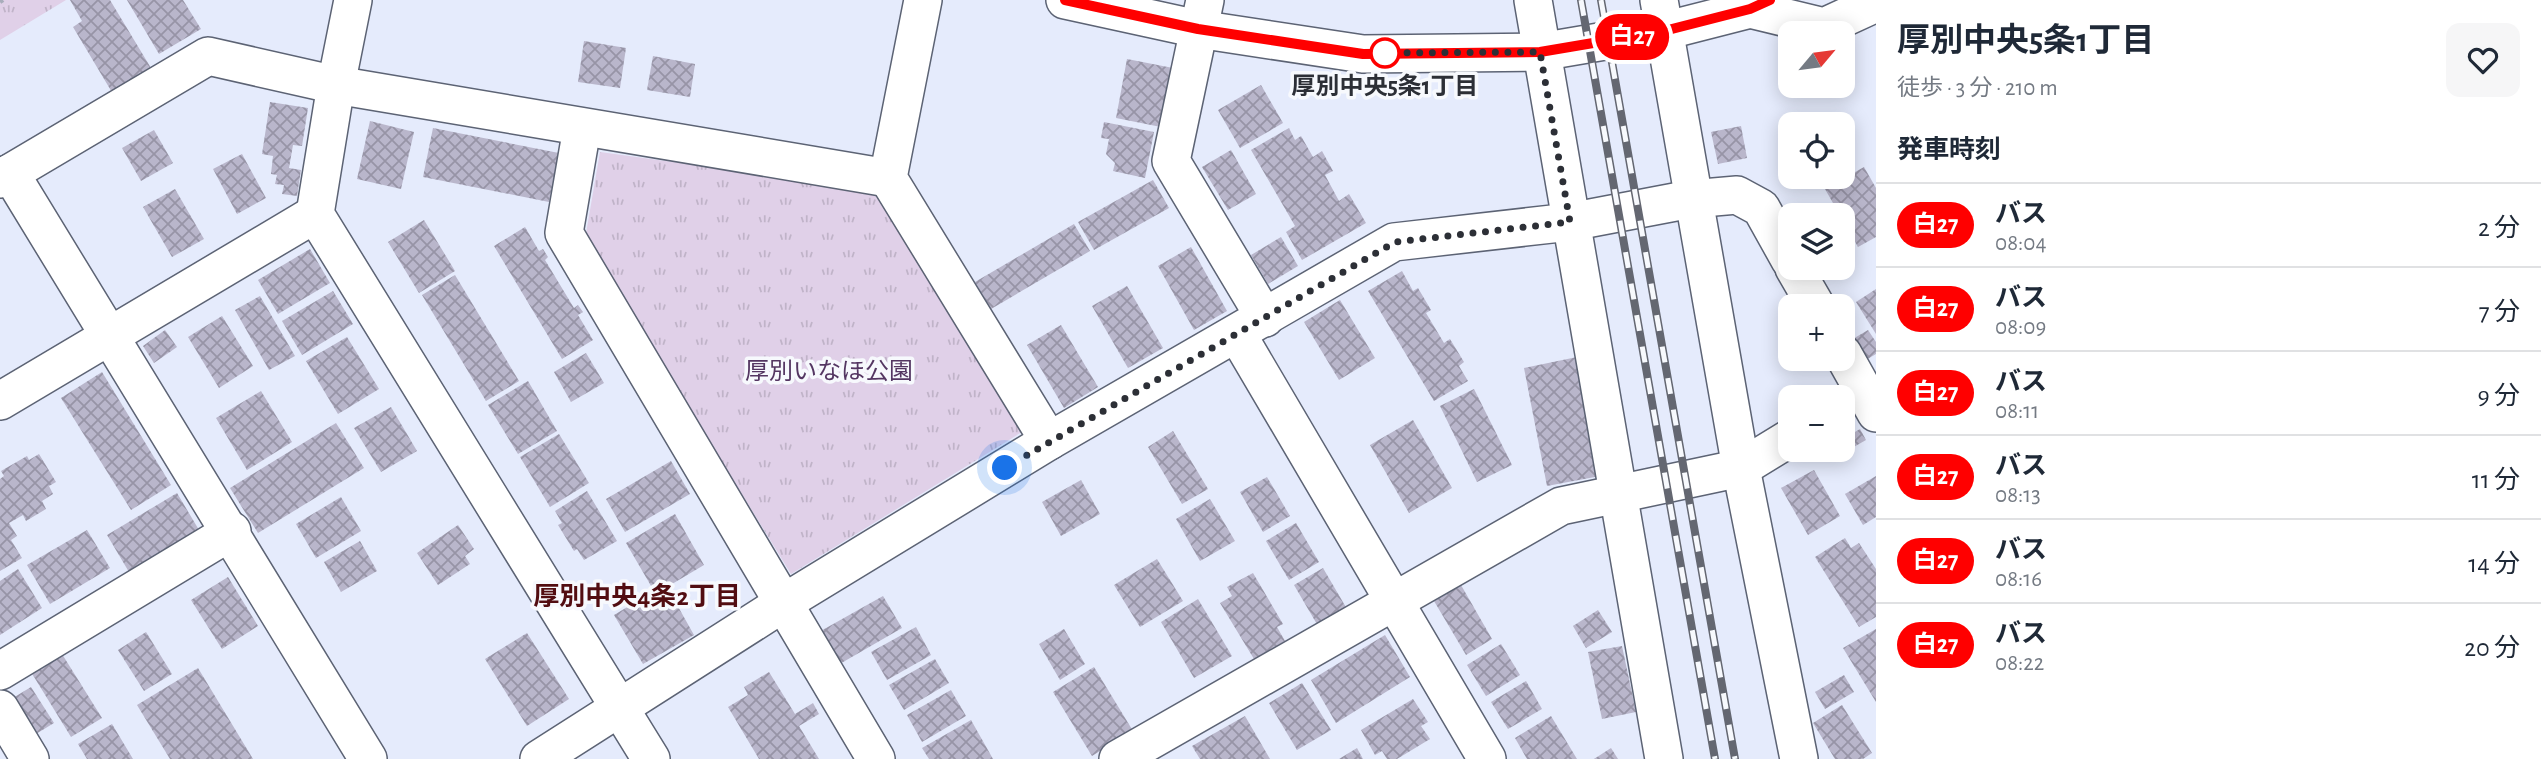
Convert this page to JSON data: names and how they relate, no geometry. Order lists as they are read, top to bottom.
{
  "districts": ["厚別中央4条2丁目"],
  "parks": ["厚別いなほ公園"],
  "places": ["厚別中央5条1丁目"],
  "lines": ["bus line 白27"],
  "north": "top right",
  "page": {
    "on_map": "白27",
    "heading": [
      ["厚別中央5条1丁目", "徒歩 · 3 分 · 210 m"],
      "発車時刻"
    ],
    "map_buttons": ["+", "−"],
    "list": [
      {
        "mark": "白27",
        "name": "バス",
        "note": "08:04",
        "value": "2 分"
      },
      {
        "mark": "白27",
        "name": "バス",
        "note": "08:09",
        "value": "7 分"
      },
      {
        "mark": "白27",
        "name": "バス",
        "note": "08:11",
        "value": "9 分"
      },
      {
        "mark": "白27",
        "name": "バス",
        "note": "08:13",
        "value": "11 分"
      },
      {
        "mark": "白27",
        "name": "バス",
        "note": "08:16",
        "value": "14 分"
      },
      {
        "mark": "白27",
        "name": "バス",
        "note": "08:22",
        "value": "20 分"
      }
    ]
  }
}
